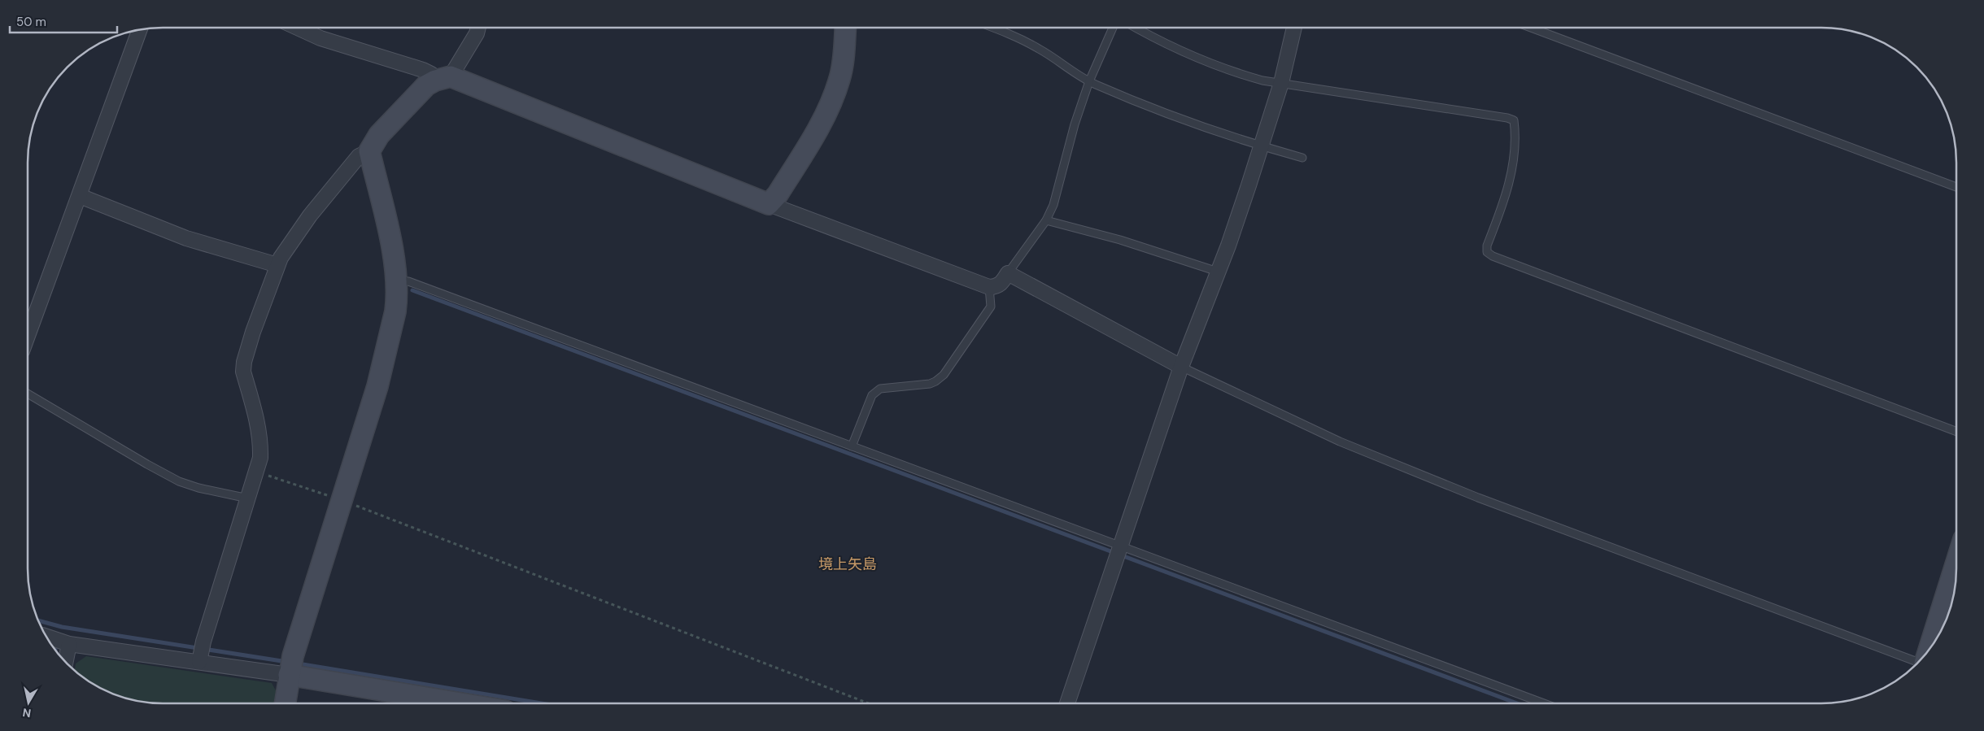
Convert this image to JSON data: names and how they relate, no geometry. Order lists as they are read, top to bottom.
{
  "districts": ["境上矢島"],
  "scale_bar": "50 m",
  "north": "bottom"
}
